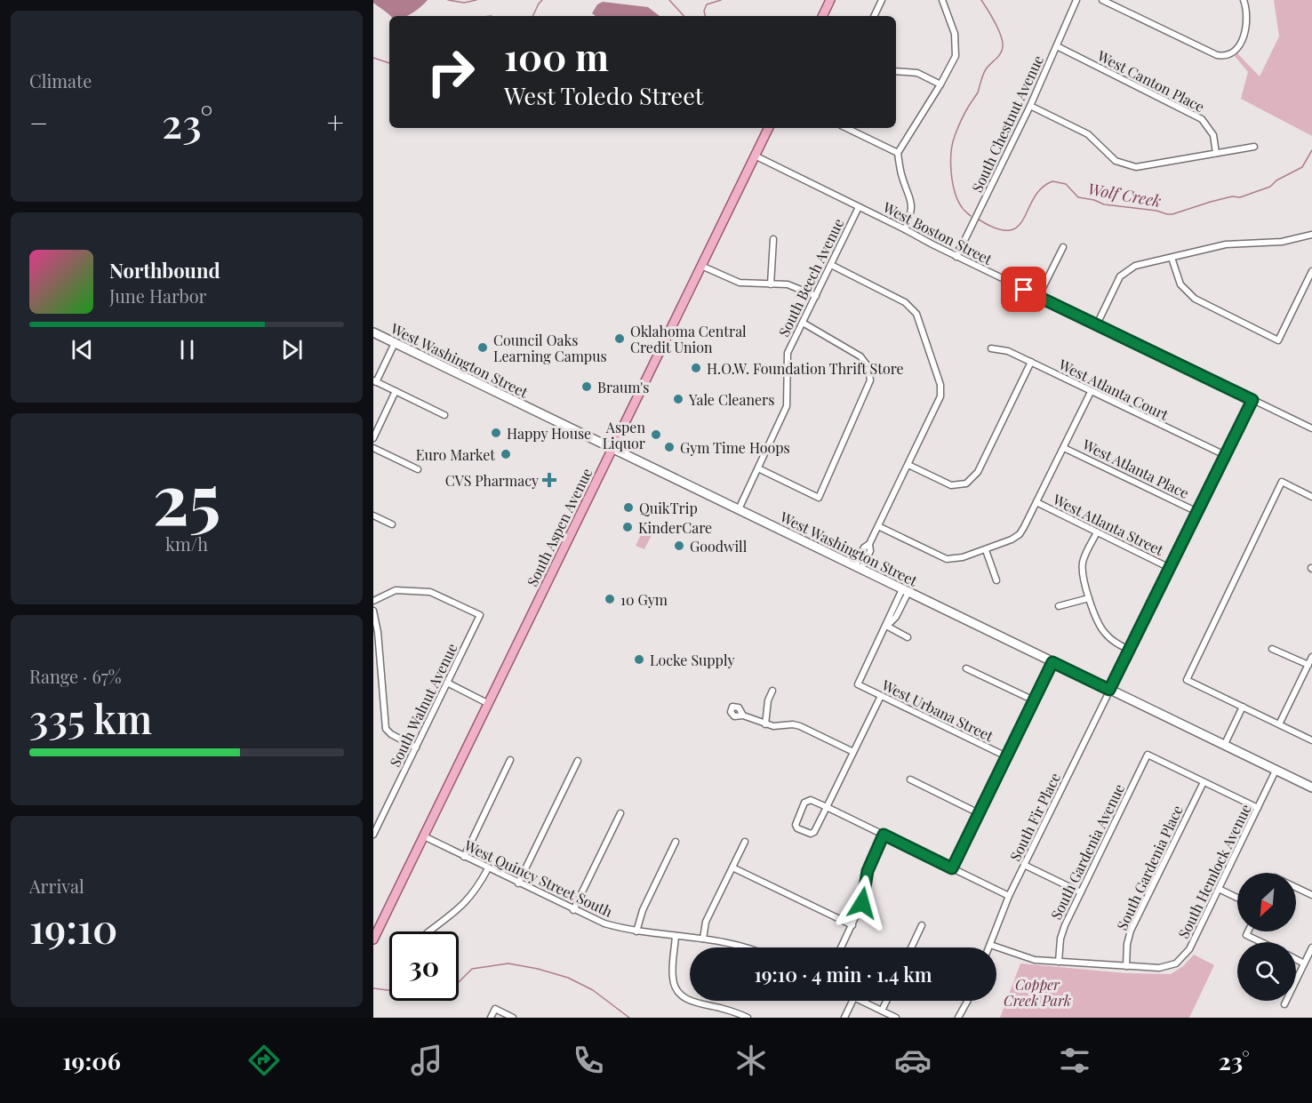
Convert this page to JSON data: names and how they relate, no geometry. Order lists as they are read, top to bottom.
{
  "streets": {
    "main road": ["West Washington Street", "South Aspen Avenue"],
    "street": [
      "West Canton Place",
      "South Chestnut Avenue",
      "West Boston Street",
      "South Beech Avenue",
      "West Atlanta Court",
      "West Atlanta Place",
      "West Atlanta Street",
      "South Walnut Avenue",
      "West Urbana Street",
      "South Fir Place",
      "South Gardenia Avenue",
      "South Gardenia Place",
      "South Hemlock Avenue",
      "West Quincy Street South"
    ]
  },
  "crossings": [
    ["West Canton Place", "South Chestnut Avenue"],
    ["South Chestnut Avenue", "West Boston Street"],
    ["West Boston Street", "South Beech Avenue"],
    ["West Boston Street", "South Aspen Avenue"],
    ["West Boston Street", "South Fir Place"],
    ["South Beech Avenue", "West Washington Street"],
    ["West Washington Street", "South Aspen Avenue"],
    ["West Washington Street", "South Fir Place"],
    ["West Washington Street", "South Hemlock Avenue"],
    ["West Atlanta Court", "South Fir Place"],
    ["West Atlanta Place", "South Fir Place"],
    ["West Atlanta Street", "South Fir Place"],
    ["South Aspen Avenue", "West Quincy Street South"],
    ["South Gardenia Avenue", "South Gardenia Place"],
    ["South Gardenia Place", "South Hemlock Avenue"]
  ],
  "water": ["Wolf Creek"],
  "parks": ["Copper Creek Park"],
  "places": {
    "other": [
      "Oklahoma Central Credit Union",
      "Council Oaks Learning Campus",
      "H.O.W. Foundation Thrift Store",
      "Braum's",
      "Yale Cleaners",
      "Happy House",
      "Aspen Liquor",
      "Gym Time Hoops",
      "Euro Market",
      "QuikTrip",
      "KinderCare",
      "Goodwill",
      "10 Gym",
      "Locke Supply"
    ],
    "health": ["CVS Pharmacy"]
  },
  "north": "bottom left",
  "page": {
    "tile": [
      "Climate",
      ["25", "km/h"],
      ["Range · 67%", "335 km"],
      ["Arrival", "19:10"]
    ],
    "turn": ["100 m", "West Toledo Street"],
    "heat": ["−", "23°", "+"],
    "song": ["Northbound", "June Harbor"],
    "limit": "30",
    "trip": "19:10 · 4 min · 1.4 km",
    "tabs": ["19:06", "23°"]
  }
}
